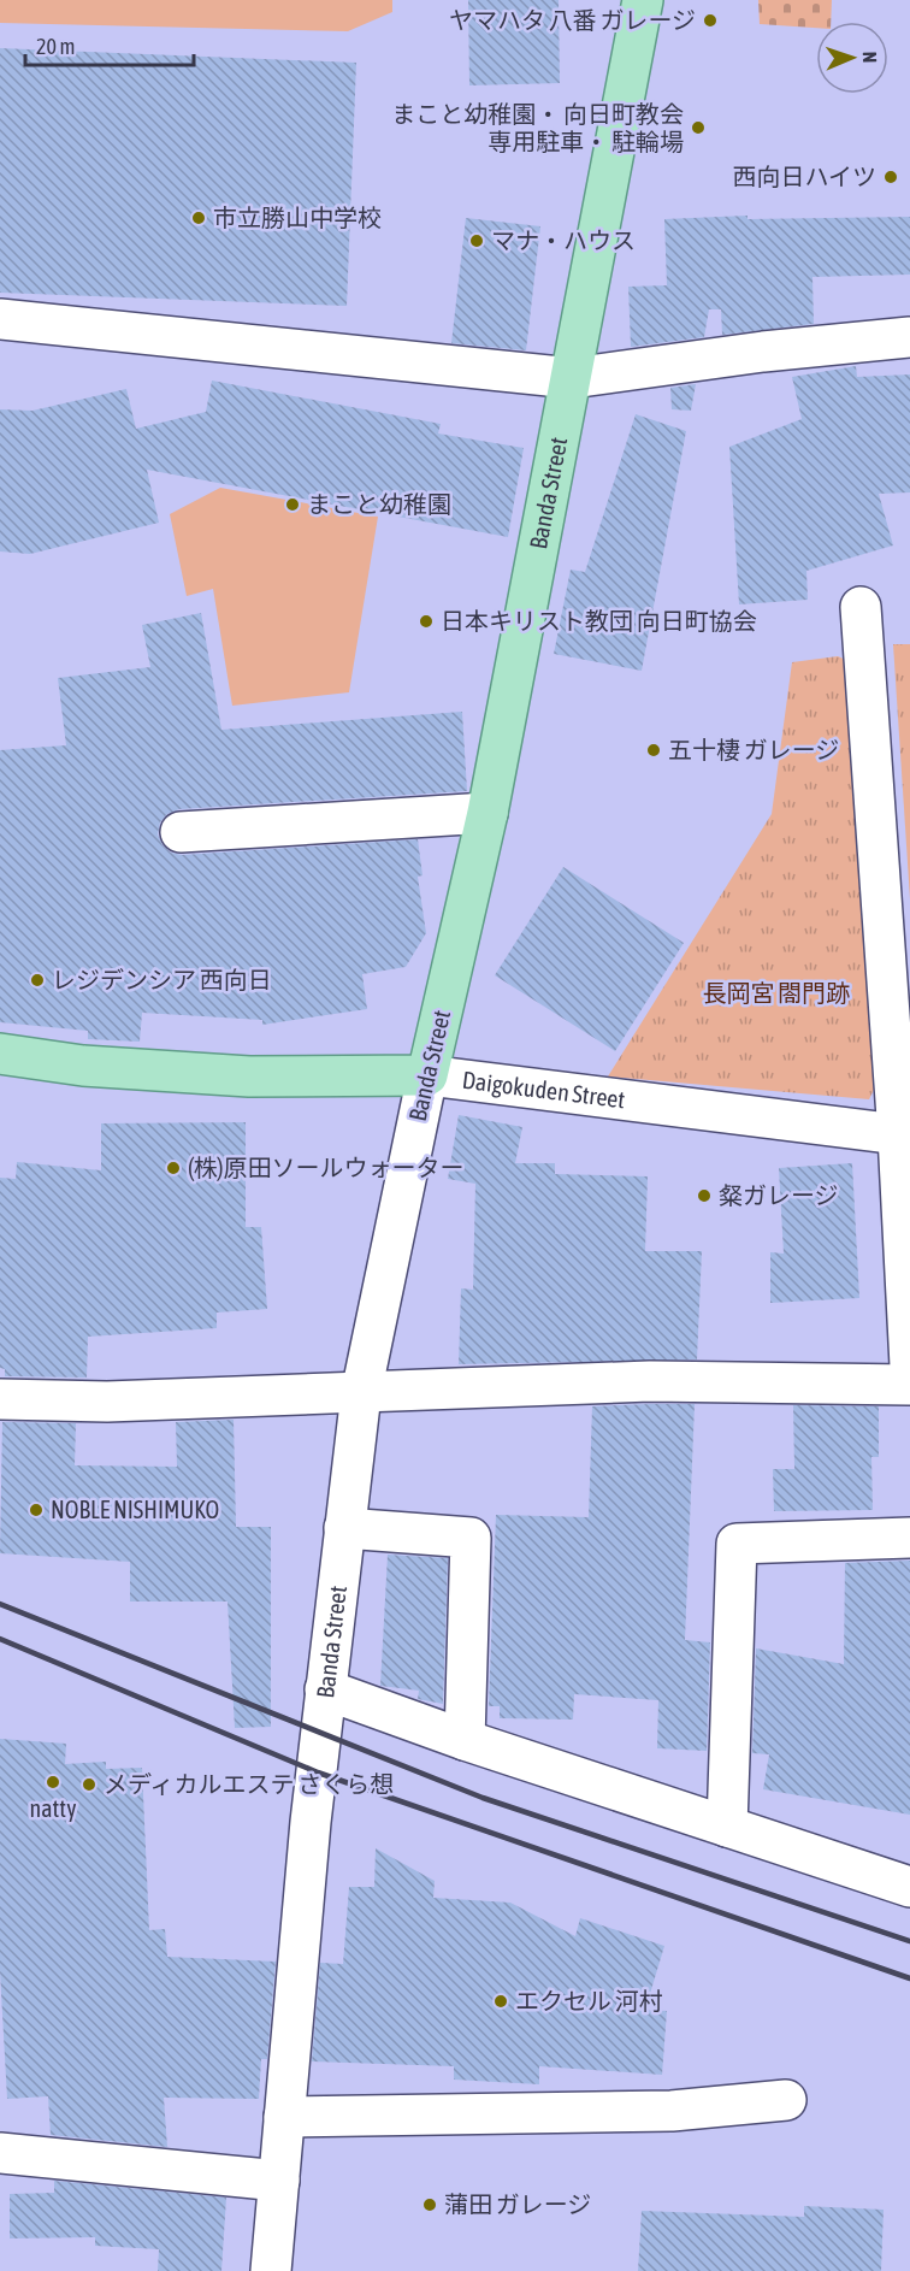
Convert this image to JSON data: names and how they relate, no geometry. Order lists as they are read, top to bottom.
{
  "streets": {
    "main road": ["Banda Street", "Daigokuden Street"]
  },
  "crossings": [
    ["Banda Street", "Daigokuden Street"]
  ],
  "parks": ["長岡宮 閤門跡"],
  "places": [
    "ヤマハタ 八番 ガレージ",
    "まこと幼稚園・ 向日町教会 専用駐車・ 駐輪場",
    "西向日ハイツ",
    "市立勝山中学校",
    "マナ・ハウス",
    "まこと幼稚園",
    "日本キリスト教団 向日町協会",
    "五十棲 ガレージ",
    "レジデンシア 西向日",
    "(株)原田ソールウォーター",
    "粲ガレージ",
    "NOBLE NISHIMUKO",
    "natty",
    "メディカルエステ さくら想",
    "エクセル 河村",
    "蒲田 ガレージ"
  ],
  "scale_bar": "20 m",
  "north": "right"
}
